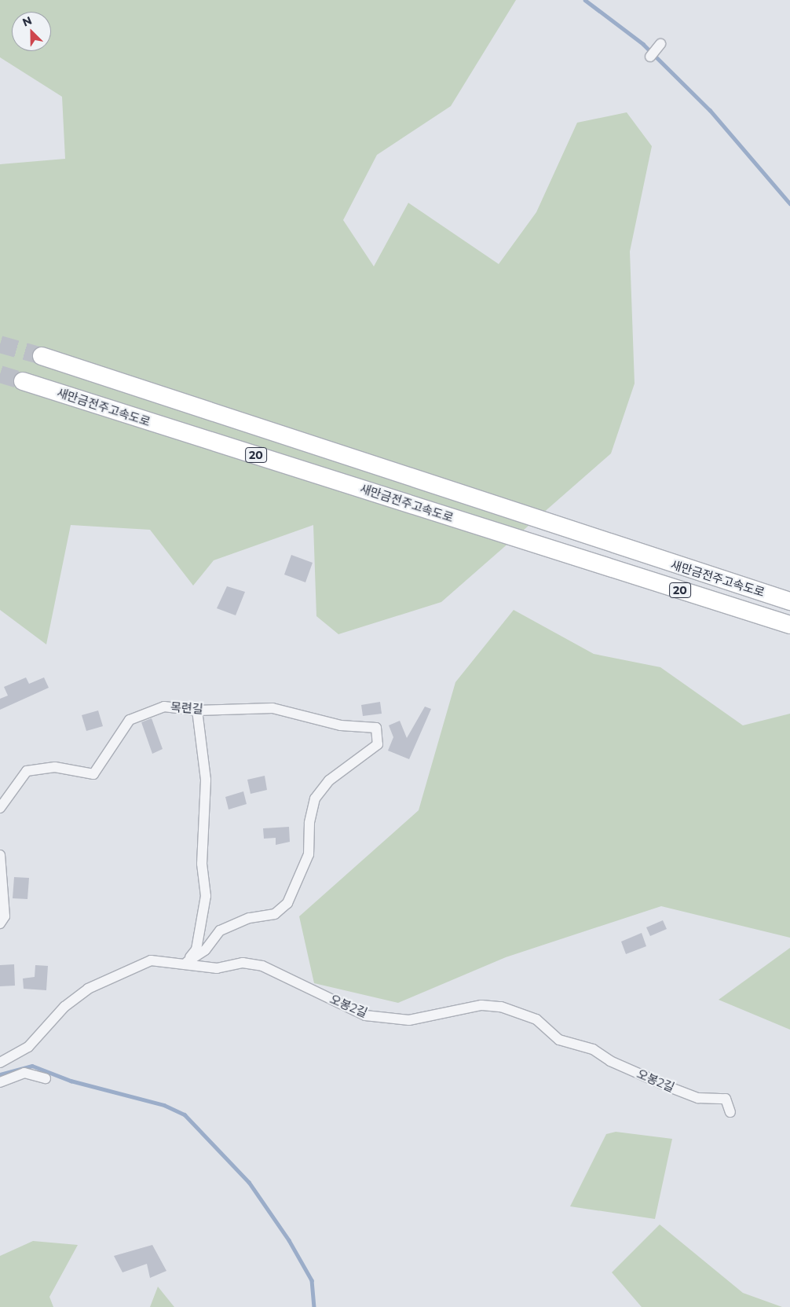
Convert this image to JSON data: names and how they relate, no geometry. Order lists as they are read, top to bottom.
{
  "streets": {
    "highway": ["새만금전주고속도로", "20"],
    "street": ["목련길", "오봉2길"]
  },
  "crossings": [
    ["목련길", "오봉2길"]
  ],
  "north": "top left"
}
